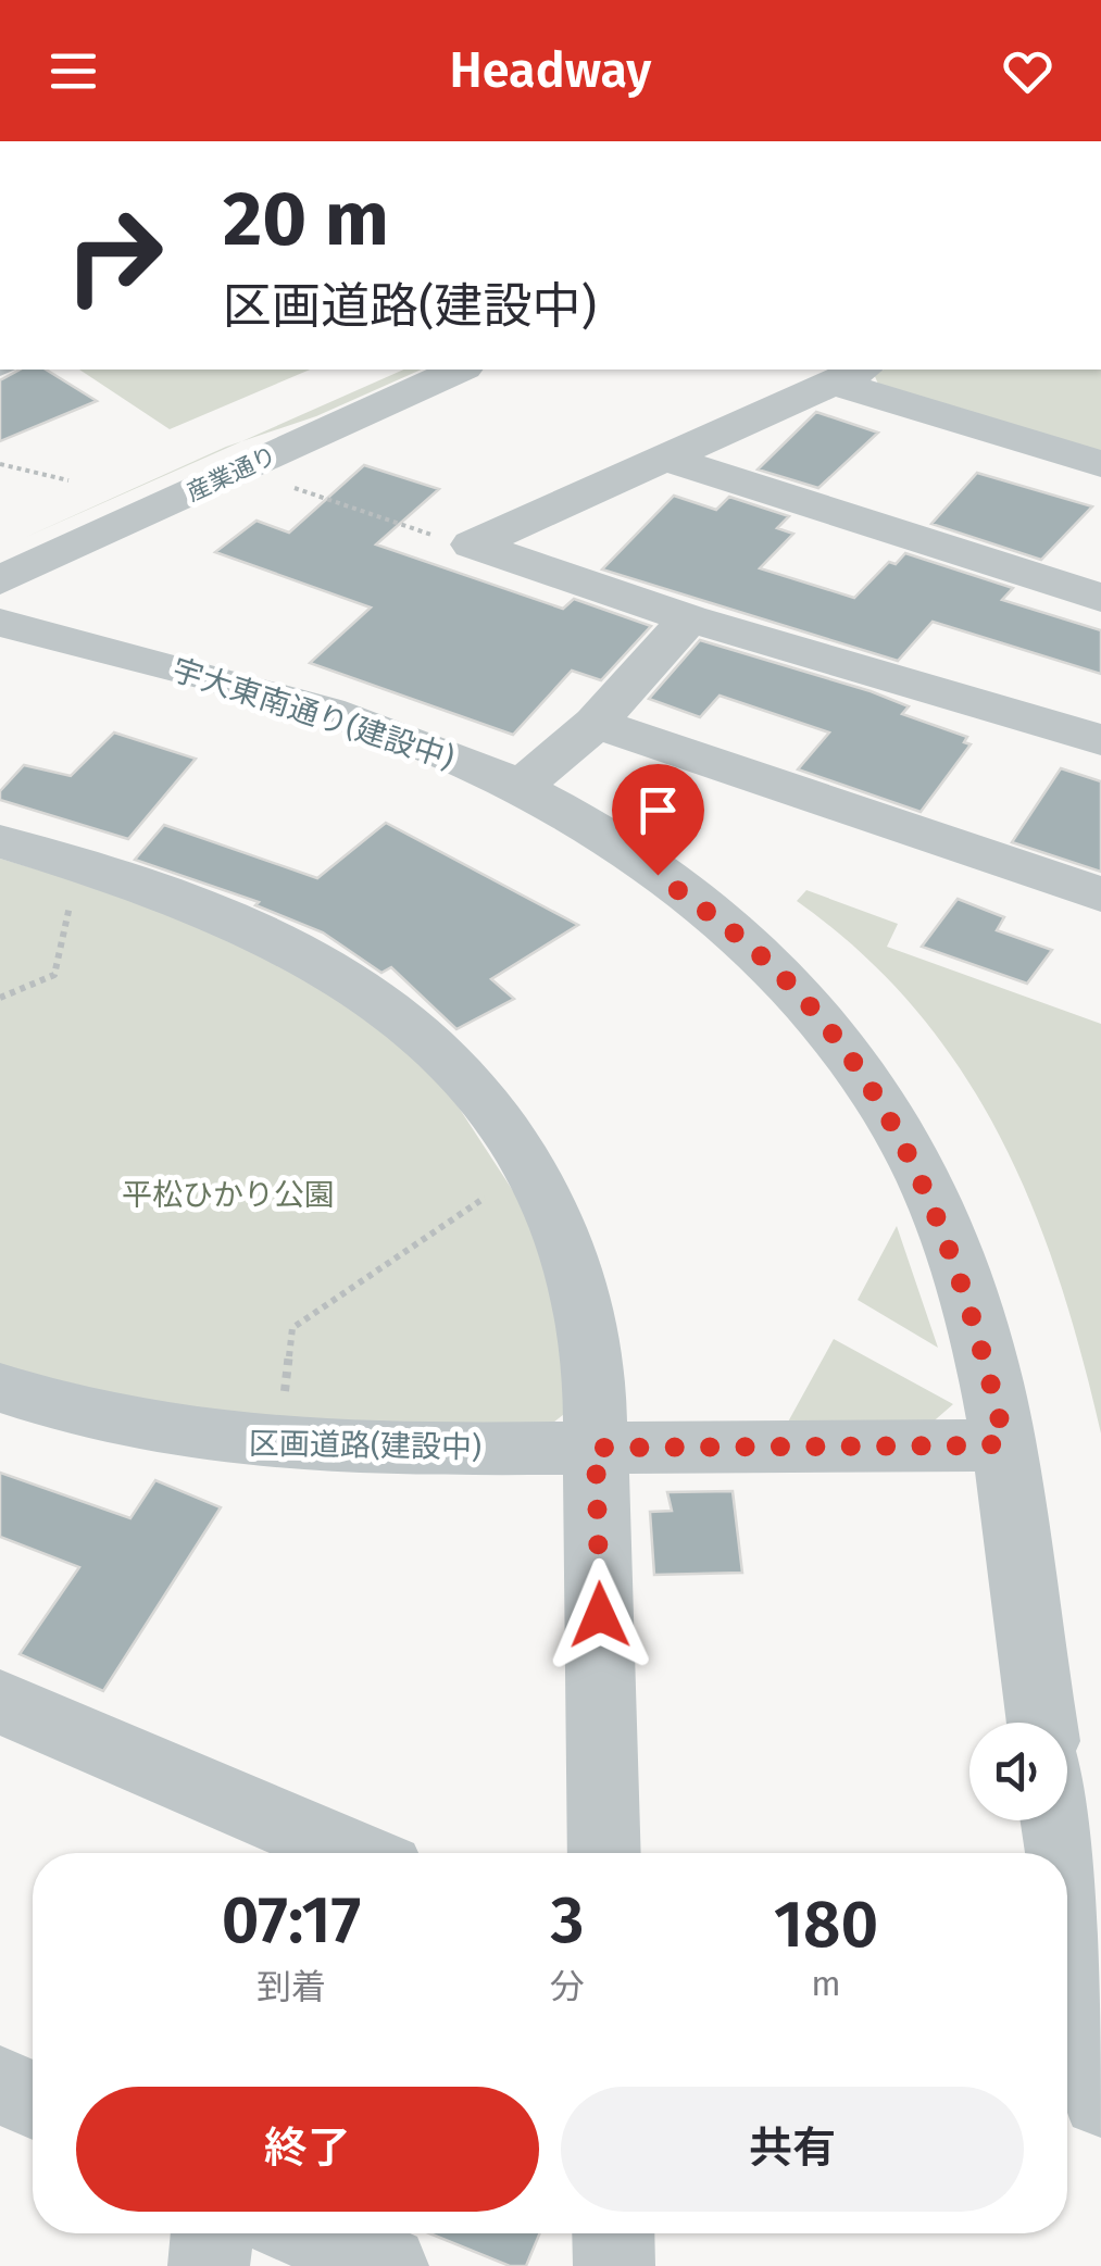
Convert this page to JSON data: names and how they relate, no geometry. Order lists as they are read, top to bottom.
{
  "streets": {
    "street": ["産業通り", "宇大東南通り(建設中)", "区画道路(建設中)"]
  },
  "crossings": [
    ["宇大東南通り(建設中)", "区画道路(建設中)"]
  ],
  "parks": ["平松ひかり公園"],
  "page": {
    "header": "Headway",
    "turn": ["20 m", "区画道路(建設中)"],
    "eta": [
      "07:17",
      "到着",
      "3",
      "分",
      "180",
      "m"
    ],
    "buttons": ["終了", "共有"]
  }
}
